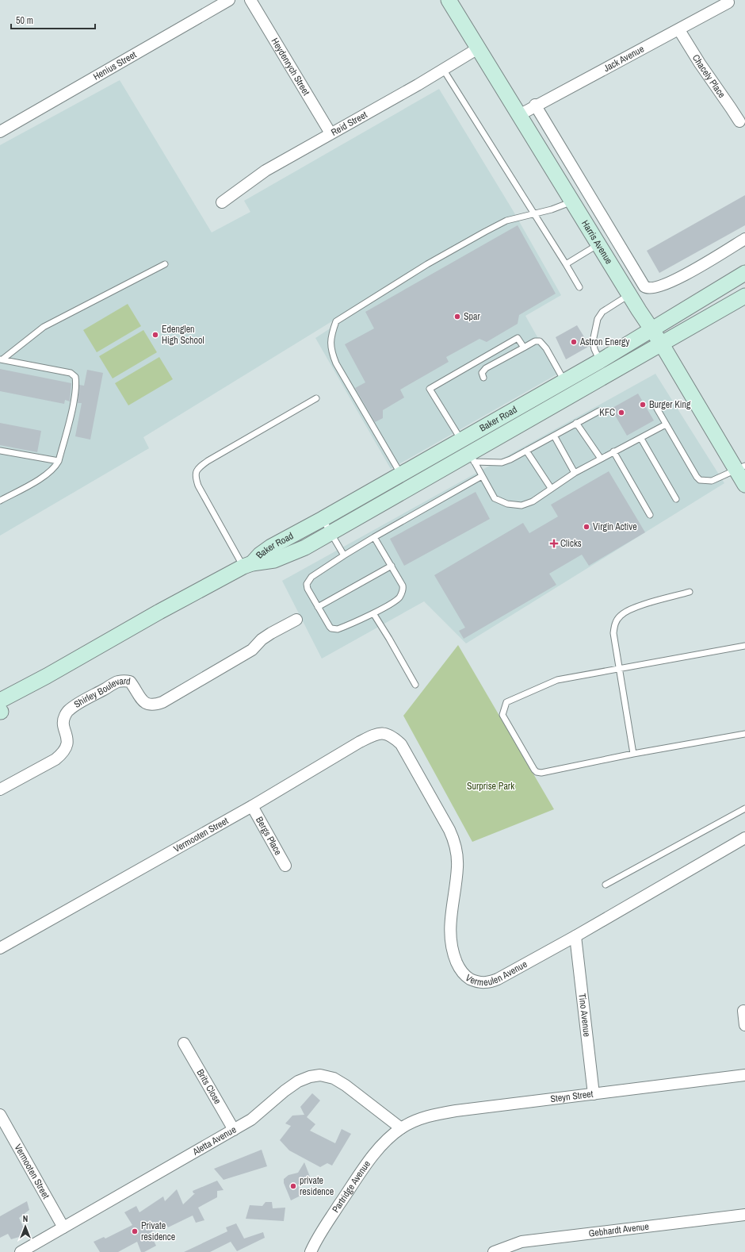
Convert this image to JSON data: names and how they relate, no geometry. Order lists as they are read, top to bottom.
{
  "streets": {
    "main road": ["Harris Avenue", "Baker Road"],
    "street": [
      "Jack Avenue",
      "Henius Street",
      "Heydenrych Street",
      "Chacely Place",
      "Reid Street",
      "Shirley Boulevard",
      "Vermooten Street",
      "Bergs Place",
      "Vermeulen Avenue",
      "Tino Avenue",
      "Brits Close",
      "Steyn Street",
      "Aletta Avenue",
      "Partridge Avenue",
      "Gebhardt Avenue"
    ]
  },
  "crossings": [
    ["Jack Avenue", "Chacely Place"],
    ["Jack Avenue", "Harris Avenue"],
    ["Heydenrych Street", "Reid Street"],
    ["Reid Street", "Harris Avenue"],
    ["Harris Avenue", "Baker Road"],
    ["Vermooten Street", "Bergs Place"],
    ["Vermooten Street", "Vermeulen Avenue"],
    ["Vermooten Street", "Aletta Avenue"],
    ["Vermeulen Avenue", "Tino Avenue"],
    ["Tino Avenue", "Steyn Street"],
    ["Brits Close", "Aletta Avenue"],
    ["Steyn Street", "Aletta Avenue"],
    ["Steyn Street", "Partridge Avenue"],
    ["Aletta Avenue", "Partridge Avenue"]
  ],
  "parks": ["Surprise Park"],
  "places": {
    "other": [
      "Spar",
      "Edenglen High School",
      "Astron Energy",
      "Burger King",
      "KFC",
      "Virgin Active",
      "private residence",
      "Private residence"
    ],
    "health": ["Clicks"]
  },
  "scale_bar": "50 m",
  "north": "top"
}
